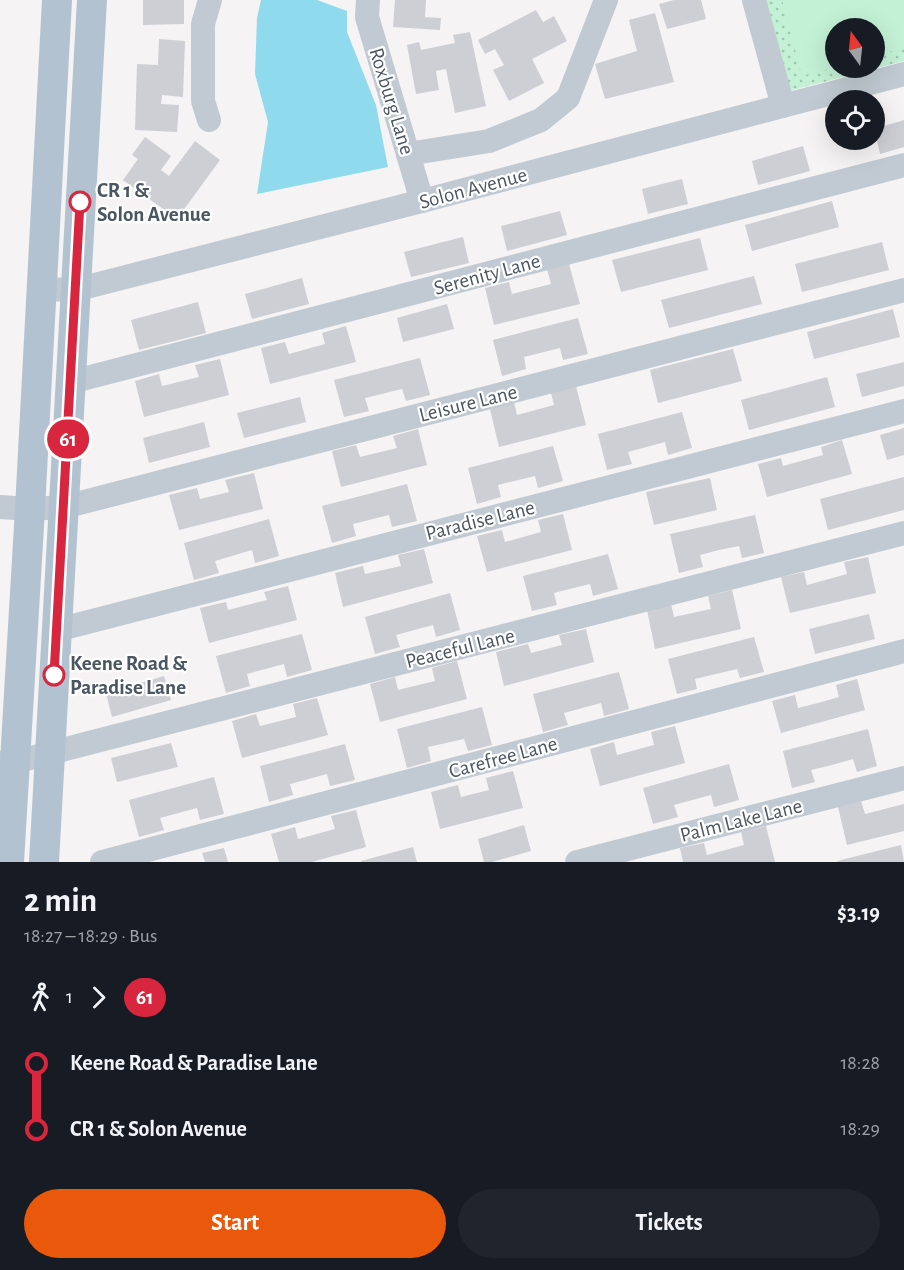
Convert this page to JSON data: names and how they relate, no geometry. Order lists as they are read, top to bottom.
{
  "streets": {
    "street": [
      "Roxburg Lane",
      "Solon Avenue",
      "Serenity Lane",
      "Leisure Lane",
      "Paradise Lane",
      "Peaceful Lane",
      "Carefree Lane",
      "Palm Lake Lane"
    ]
  },
  "crossings": [
    ["Roxburg Lane", "Solon Avenue"]
  ],
  "places": ["CR 1 & Solon Avenue", "Keene Road & Paradise Lane"],
  "lines": ["bus line 61"],
  "north": "top",
  "page": {
    "on_map": "61",
    "heading": ["2 min", "18:27 – 18:29 · Bus", "$3.19"],
    "legs": ["1", "61"],
    "list": [
      {
        "name": "Keene Road & Paradise Lane",
        "value": "18:28"
      },
      {
        "name": "CR 1 & Solon Avenue",
        "value": "18:29"
      }
    ],
    "buttons": ["Start", "Tickets"]
  }
}
